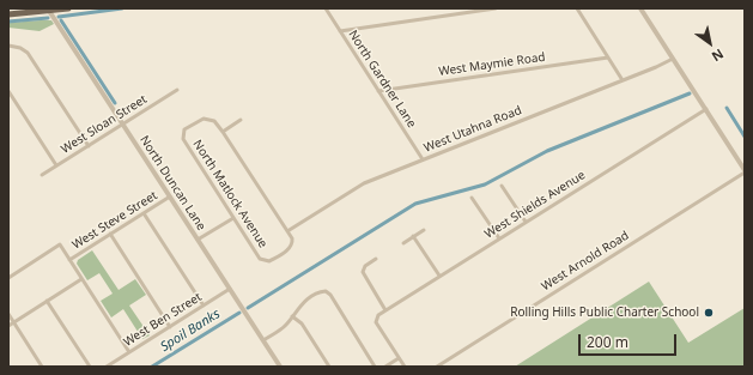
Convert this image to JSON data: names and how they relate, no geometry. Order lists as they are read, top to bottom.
{
  "streets": {
    "street": [
      "West Maymie Road",
      "North Gardner Lane",
      "West Sloan Street",
      "West Utahna Road",
      "North Duncan Lane",
      "North Matlock Avenue",
      "West Shields Avenue",
      "West Steve Street",
      "West Arnold Road",
      "West Ben Street"
    ]
  },
  "crossings": [
    ["West Maymie Road", "North Gardner Lane"],
    ["North Gardner Lane", "West Utahna Road"],
    ["West Sloan Street", "North Duncan Lane"],
    ["West Utahna Road", "North Matlock Avenue"],
    ["North Duncan Lane", "West Steve Street"],
    ["North Duncan Lane", "West Ben Street"]
  ],
  "water": ["Spoil Banks"],
  "places": ["Rolling Hills Public Charter School"],
  "scale_bar": "200 m",
  "north": "bottom right"
}
